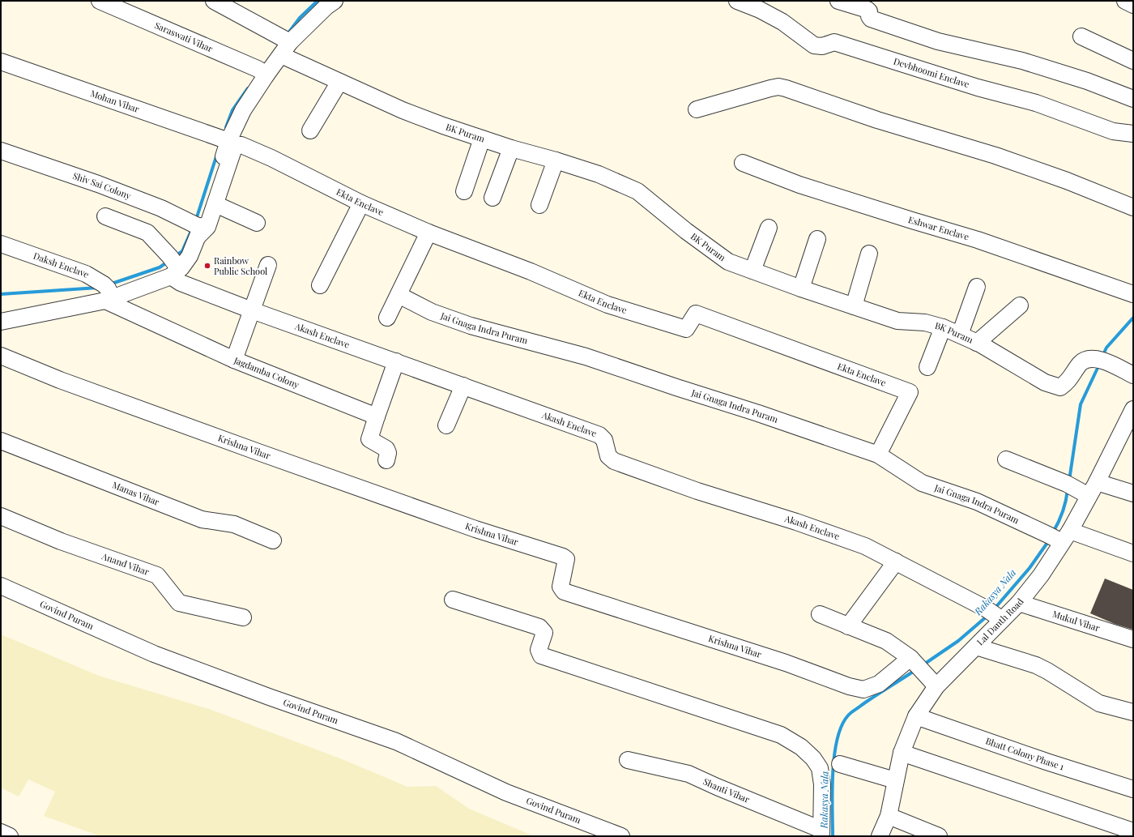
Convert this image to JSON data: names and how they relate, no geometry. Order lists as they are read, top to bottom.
{
  "streets": {
    "street": [
      "Saraswati Vihar",
      "Devbhoomi Enclave",
      "Mohan Vihar",
      "BK Puram",
      "Shiv Sai Colony",
      "Ekta Enclave",
      "Eshwar Enclave",
      "Daksh Enclave",
      "Jai Gnaga Indra Puram",
      "Akash Enclave",
      "Jagdamba Colony",
      "Krishna Vihar",
      "Manas Vihar",
      "Anand Vihar",
      "Govind Puram",
      "Mukul Vihar",
      "Lal Danth Road",
      "Bhatt Colony Phase 1",
      "Shanti Vihar"
    ]
  },
  "crossings": [
    ["Mohan Vihar", "Ekta Enclave"],
    ["Ekta Enclave", "Jai Gnaga Indra Puram"],
    ["Daksh Enclave", "Jagdamba Colony"],
    ["Jai Gnaga Indra Puram", "Lal Danth Road"],
    ["Akash Enclave", "Lal Danth Road"],
    ["Mukul Vihar", "Lal Danth Road"],
    ["Lal Danth Road", "Bhatt Colony Phase 1"]
  ],
  "water": ["Rakasya Nala"],
  "places": ["Rainbow Public School"]
}
